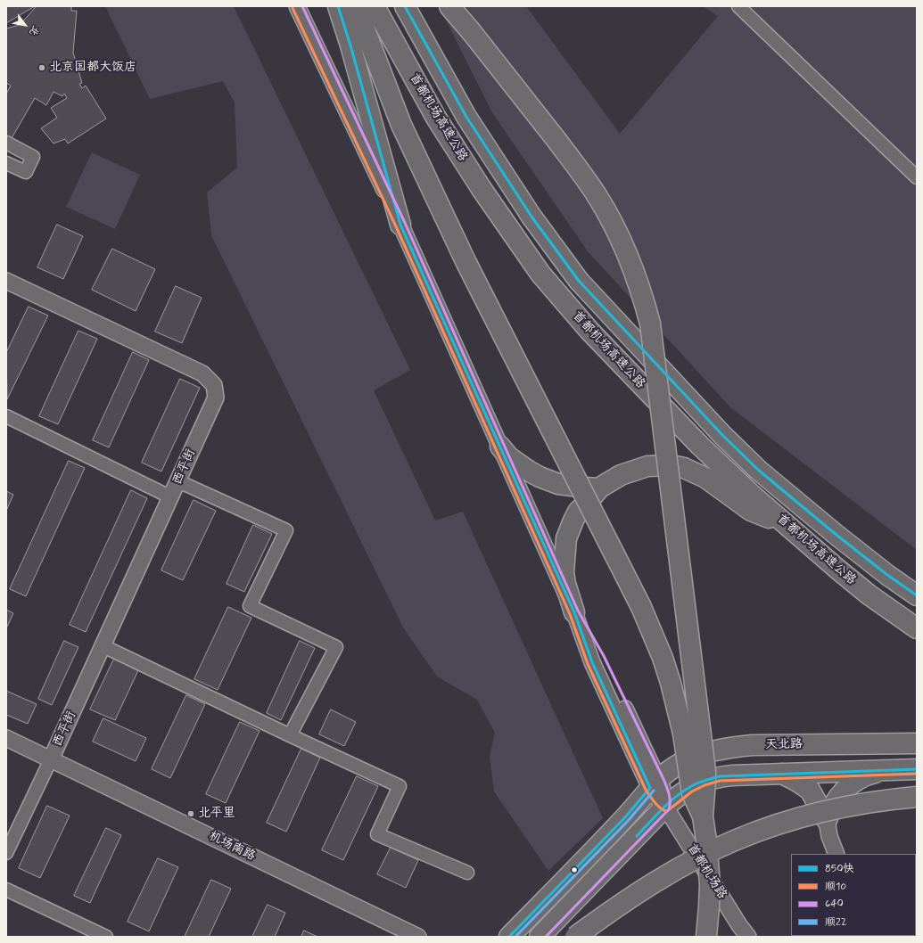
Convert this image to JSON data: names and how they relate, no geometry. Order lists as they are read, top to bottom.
{
  "streets": {
    "main road": ["首都机场高速公路", "天北路"],
    "street": ["西平街", "机场南路", "首都机场路"]
  },
  "crossings": [
    ["西平街", "机场南路"],
    ["天北路", "首都机场路"]
  ],
  "places": ["北京国都大饭店", "北平里"],
  "lines": [
    "transit line 850快",
    "transit line 640",
    "transit line 顺10",
    "transit line 顺22"
  ],
  "legend": [
    "850快",
    "顺10",
    "640",
    "顺22"
  ],
  "north": "bottom right"
}
